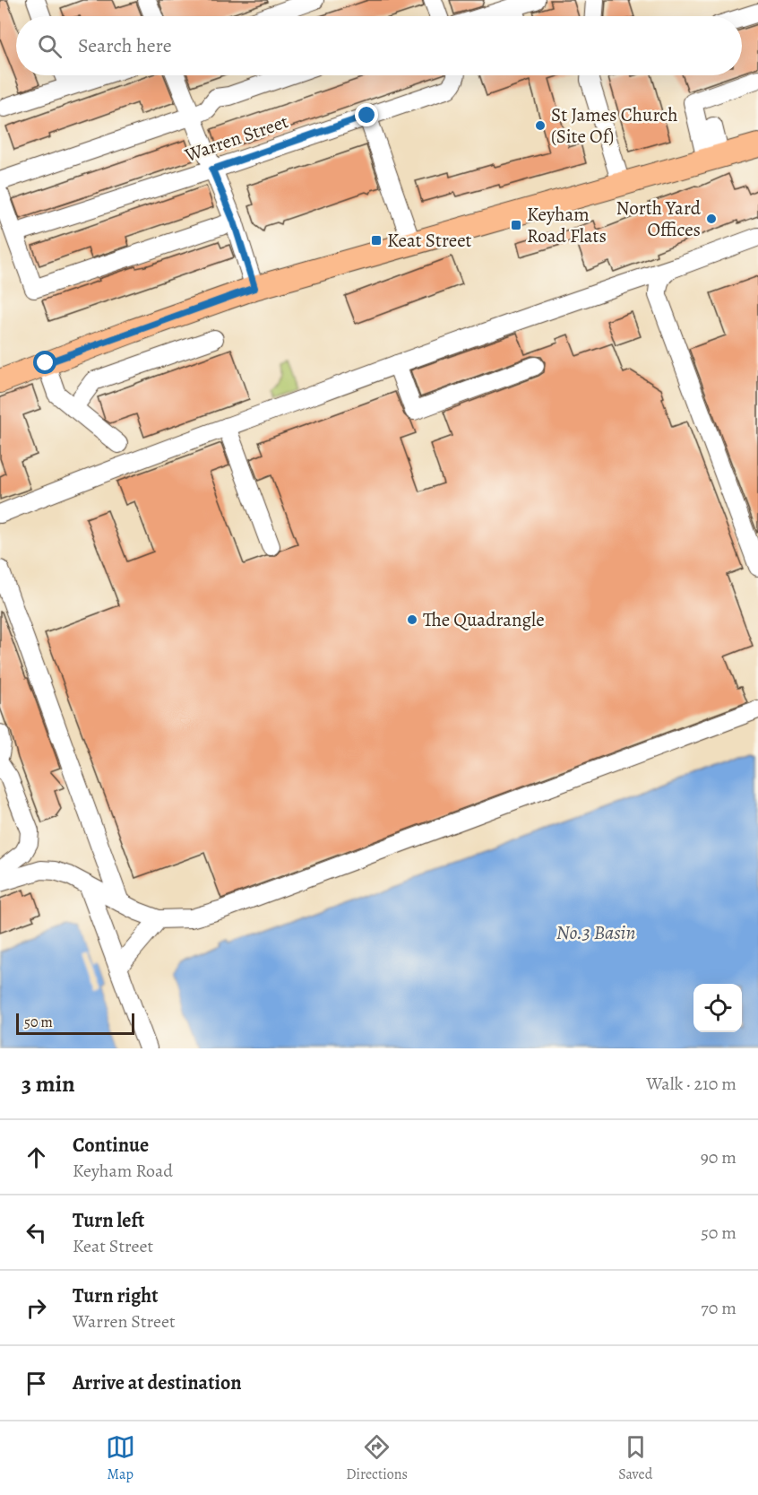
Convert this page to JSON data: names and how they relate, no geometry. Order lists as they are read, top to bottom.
{
  "streets": {
    "street": ["Warren Street"]
  },
  "water": ["No.3 Basin"],
  "places": {
    "other": ["St James Church (Site Of)", "North Yard Offices", "The Quadrangle"],
    "transit": ["Keyham Road Flats", "Keat Street"]
  },
  "scale_bar": "50 m",
  "page": {
    "search": "Search here",
    "scale": "50 m",
    "heading": ["3 min", "Walk · 210 m"],
    "list": [
      ["Continue", "Keyham Road", "90 m"],
      ["Turn left", "Keat Street", "50 m"],
      ["Turn right", "Warren Street", "70 m"],
      "Arrive at destination"
    ],
    "nav": ["Map", "Directions", "Saved"]
  }
}
